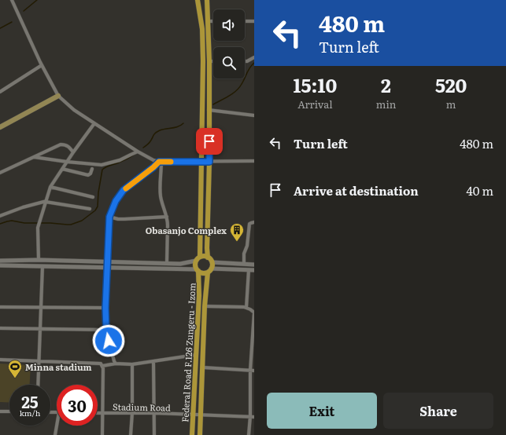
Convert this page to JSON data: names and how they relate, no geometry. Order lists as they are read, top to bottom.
{
  "streets": {
    "main road": ["Federal Road F.126 Zungeru - Izom"],
    "street": ["Stadium Road"]
  },
  "crossings": [
    ["Federal Road F.126 Zungeru - Izom", "Stadium Road"]
  ],
  "places": {
    "building": ["Obasanjo Complex"],
    "sports": ["Minna stadium"]
  },
  "page": {
    "turn": ["480 m", "Turn left"],
    "eta": [
      "15:10",
      "Arrival",
      "2",
      "min",
      "520",
      "m"
    ],
    "list": [
      {
        "name": "Turn left",
        "value": "480 m"
      },
      {
        "name": "Arrive at destination",
        "value": "40 m"
      }
    ],
    "speed": "25 km/h",
    "limit": "30",
    "buttons": ["Exit", "Share"]
  }
}
